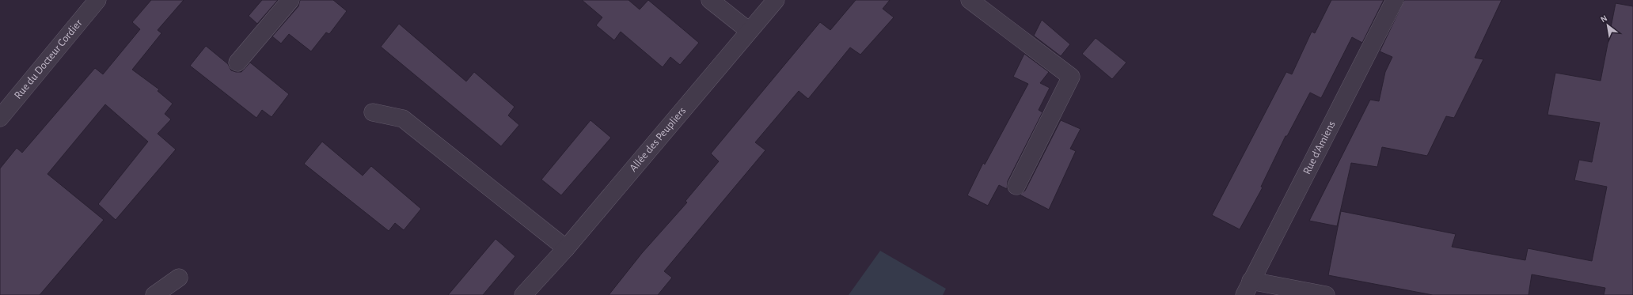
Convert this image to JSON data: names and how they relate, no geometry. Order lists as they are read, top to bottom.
{
  "streets": {
    "street": ["Rue du Docteur Cordier", "Allée des Peupliers", "Rue d'Amiens"]
  },
  "north": "top left"
}
